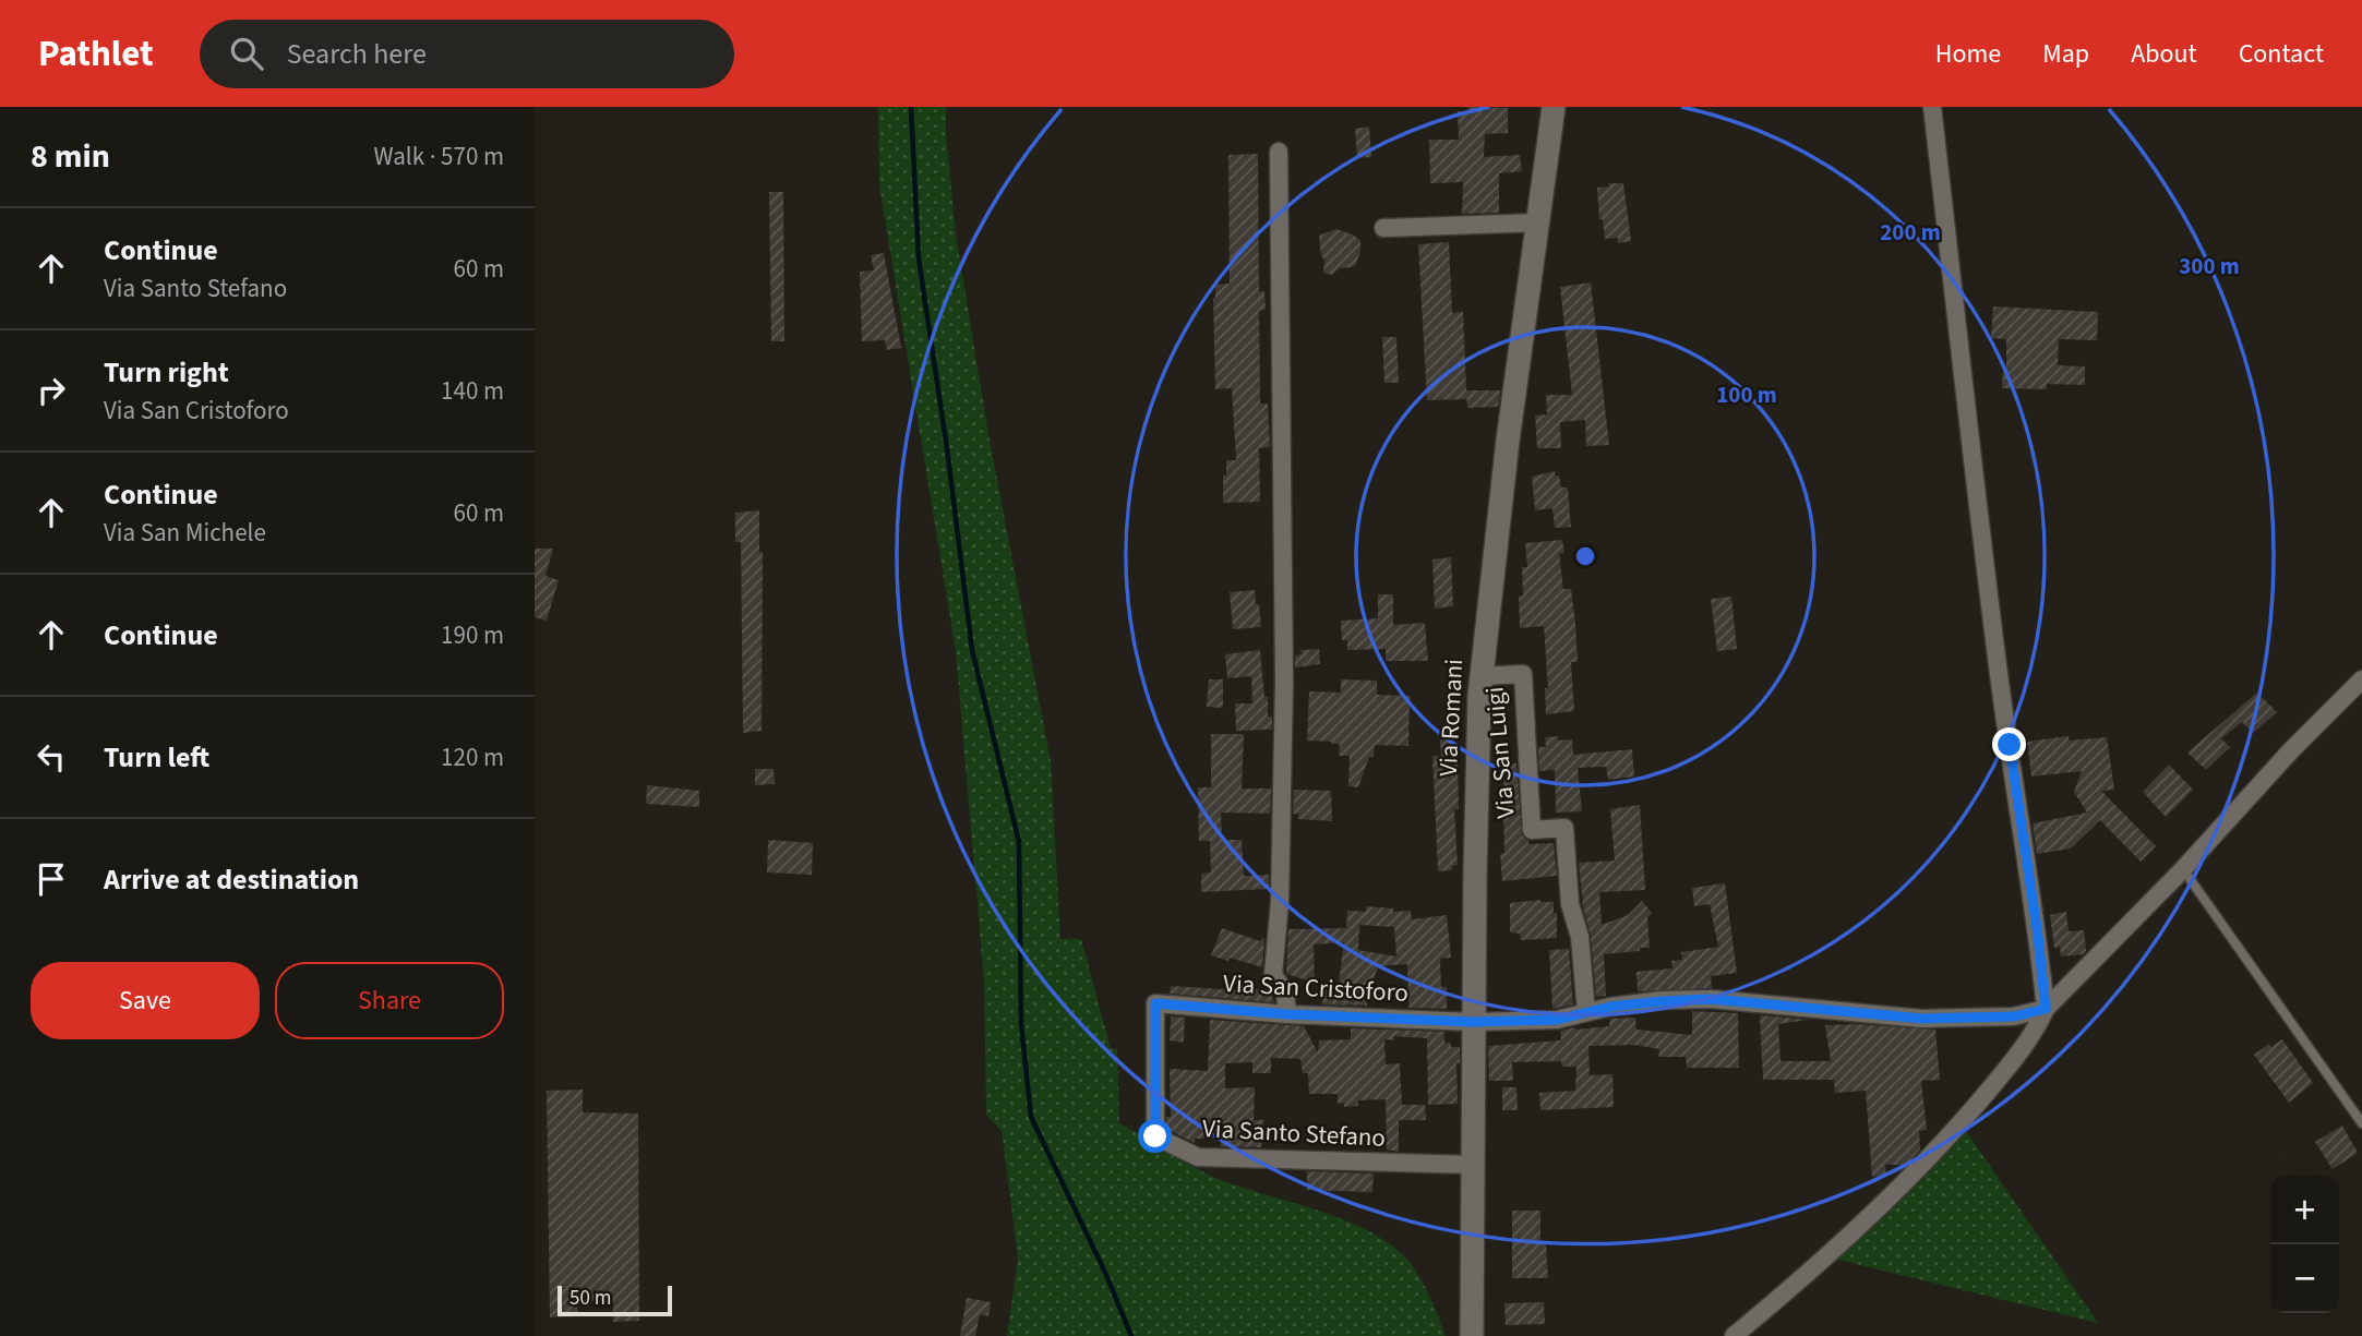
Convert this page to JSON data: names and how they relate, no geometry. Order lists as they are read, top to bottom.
{
  "streets": {
    "street": [
      "Via Romani",
      "Via San Luigi",
      "Via San Cristoforo",
      "Via Santo Stefano"
    ]
  },
  "crossings": [
    ["Via Romani", "Via San Luigi"],
    ["Via Romani", "Via San Cristoforo"],
    ["Via Romani", "Via Santo Stefano"],
    ["Via San Luigi", "Via San Cristoforo"],
    ["Via San Cristoforo", "Via Santo Stefano"]
  ],
  "scale_bar": "50 m",
  "page": {
    "header": "Pathlet",
    "search": "Search here",
    "nav": [
      "Home",
      "Map",
      "About",
      "Contact"
    ],
    "heading": ["8 min", "Walk · 570 m"],
    "list": [
      ["Continue", "Via Santo Stefano", "60 m"],
      ["Turn right", "Via San Cristoforo", "140 m"],
      ["Continue", "Via San Michele", "60 m"],
      ["Continue", "190 m"],
      ["Turn left", "120 m"],
      "Arrive at destination"
    ],
    "buttons": ["Save", "Share"],
    "map_buttons": ["+", "−"],
    "scale": "50 m"
  },
  "rings": ["200 m", "300 m", "100 m"]
}
